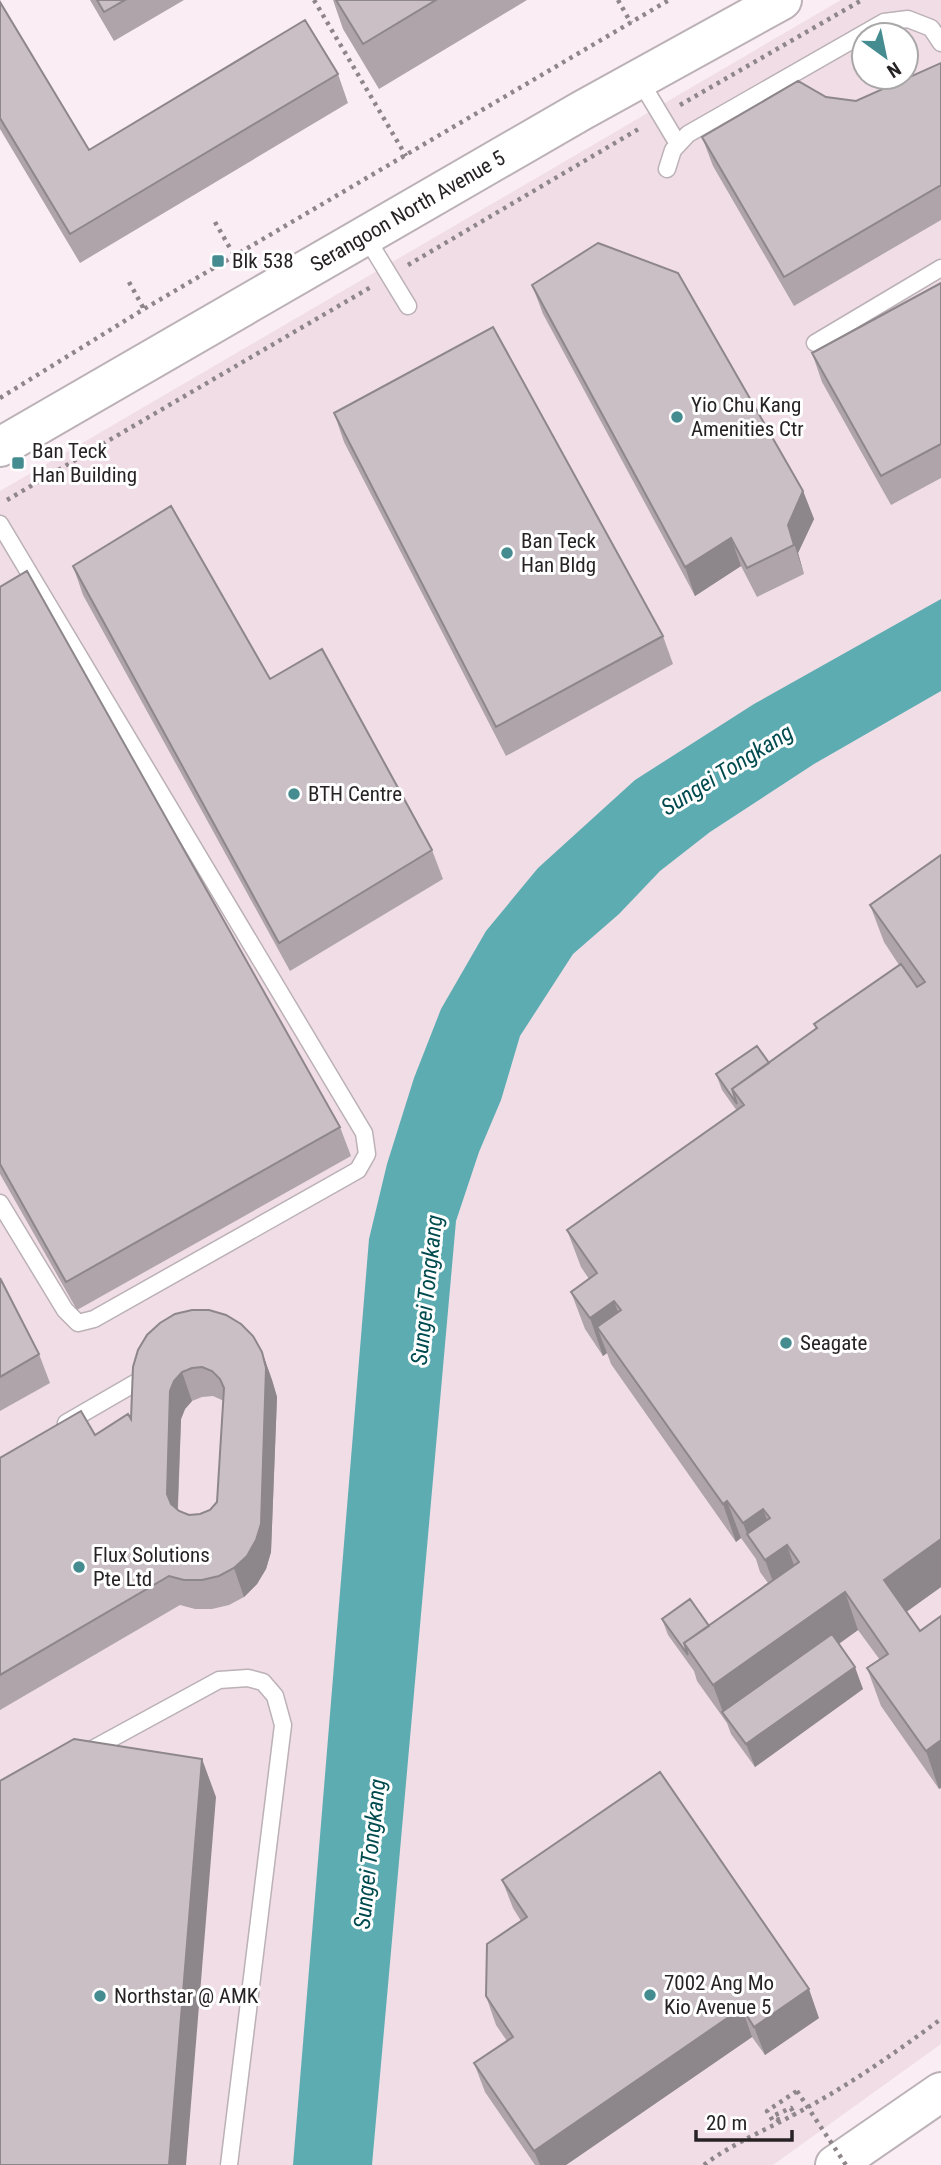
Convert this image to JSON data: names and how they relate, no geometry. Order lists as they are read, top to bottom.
{
  "streets": {
    "street": ["Serangoon North Avenue 5"]
  },
  "water": ["Sungei Tongkang"],
  "places": {
    "transit": ["Blk 538", "Ban Teck Han Building"],
    "other": [
      "Yio Chu Kang Amenities Ctr",
      "Ban Teck Han Bldg",
      "BTH Centre",
      "Seagate",
      "Flux Solutions Pte Ltd",
      "7002 Ang Mo Kio Avenue 5",
      "Northstar @ AMK"
    ]
  },
  "scale_bar": "20 m",
  "north": "bottom right"
}
